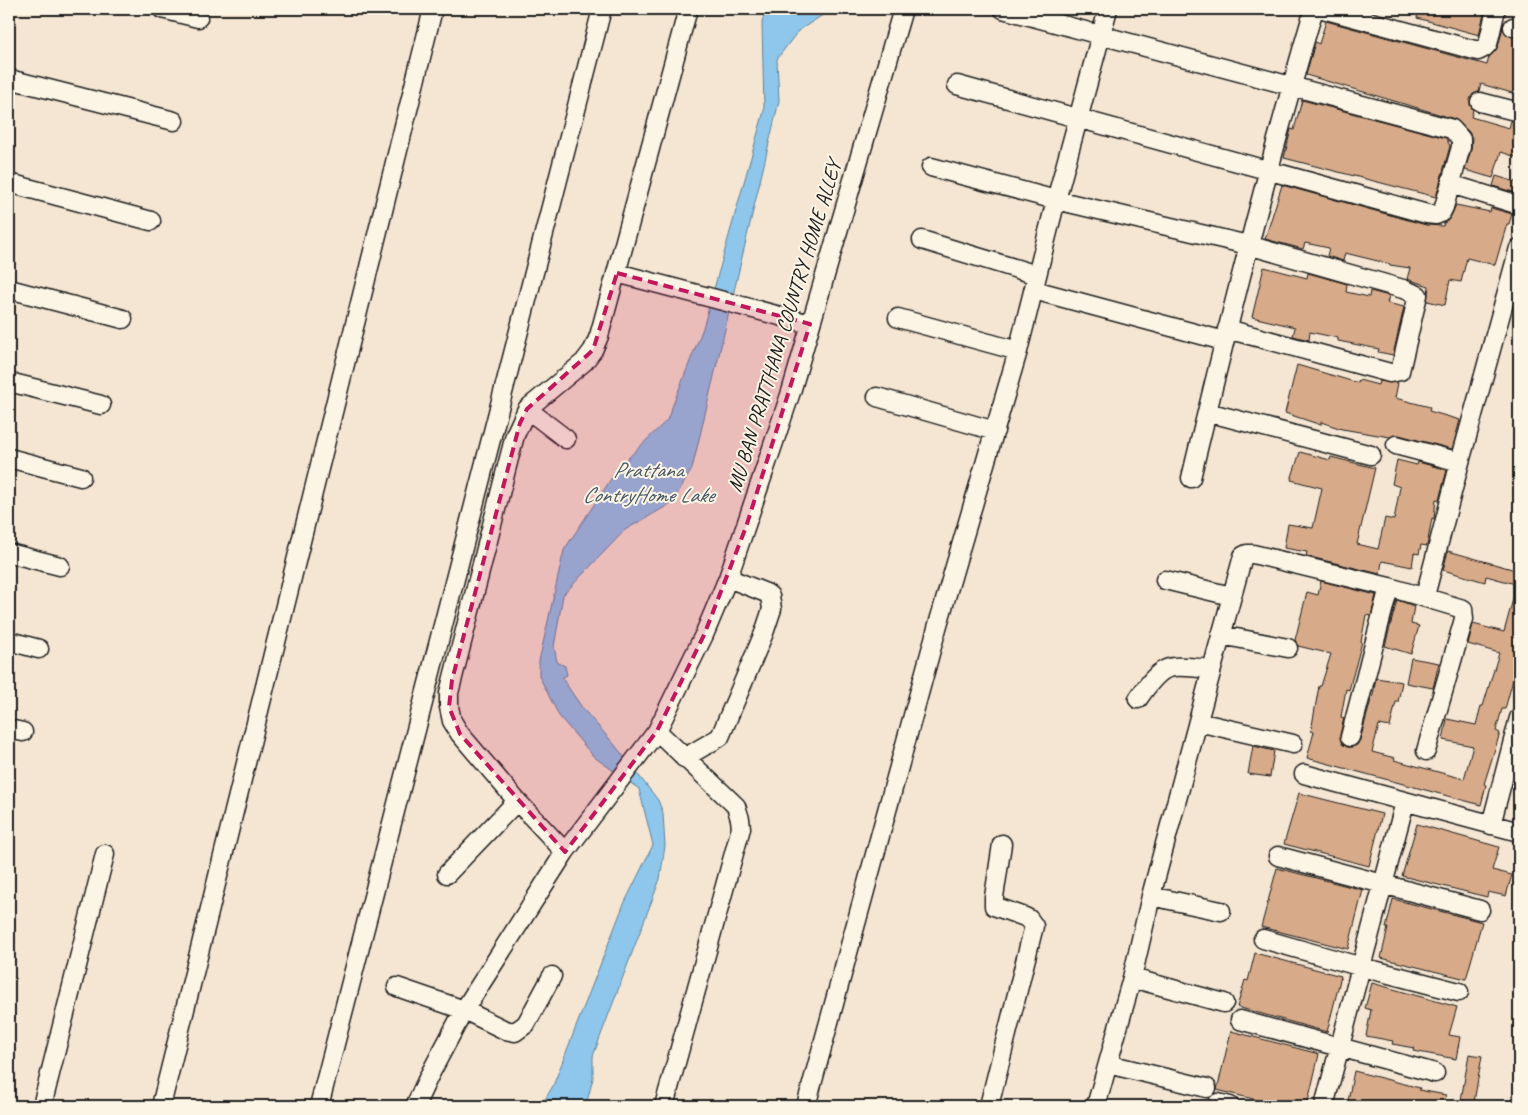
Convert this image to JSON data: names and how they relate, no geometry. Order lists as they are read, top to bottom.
{
  "streets": {
    "street": ["MU BAN PRATTHANA COUNTRY HOME ALLEY"]
  },
  "water": ["Prattana ContryHome Lake"]
}
